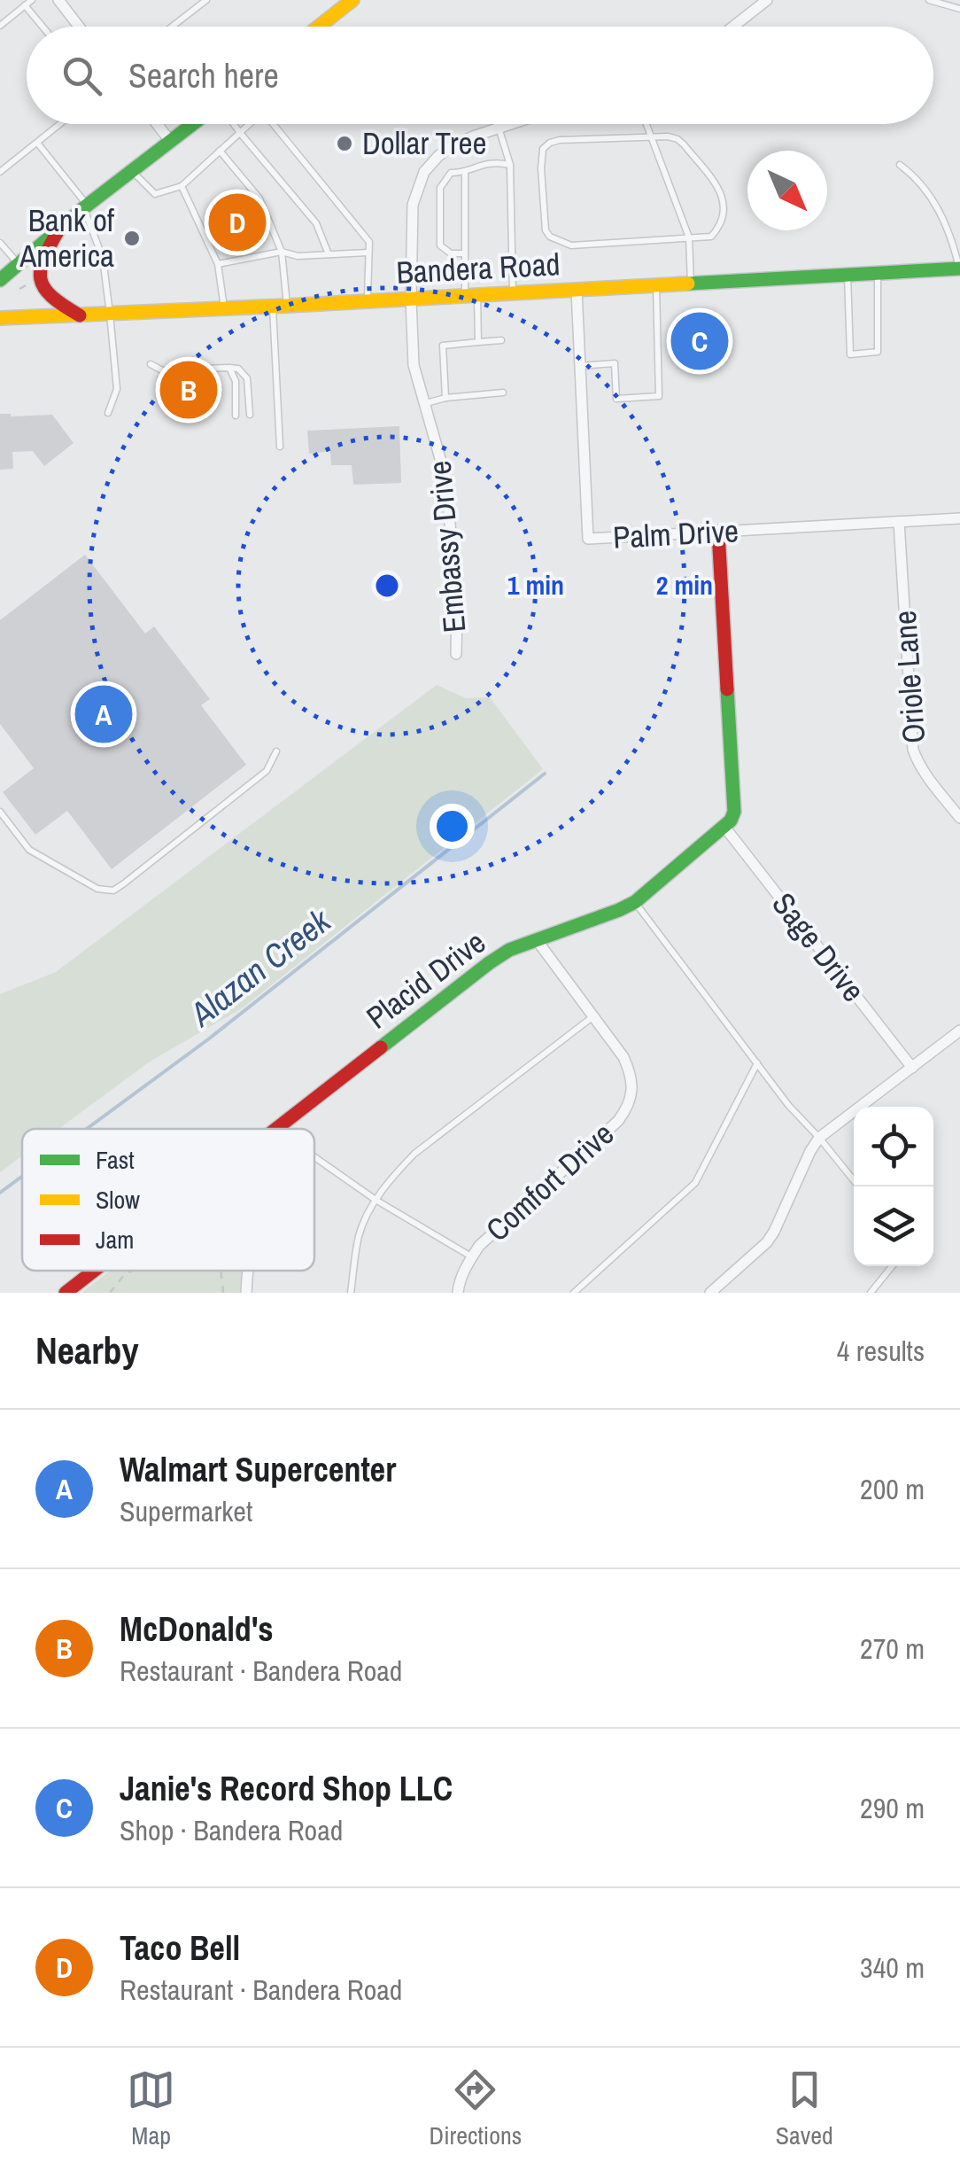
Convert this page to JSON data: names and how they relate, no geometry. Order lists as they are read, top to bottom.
{
  "streets": {
    "street": [
      "Bandera Road",
      "Palm Drive",
      "Embassy Drive",
      "Oriole Lane",
      "Sage Drive",
      "Placid Drive",
      "Comfort Drive"
    ]
  },
  "crossings": [
    ["Bandera Road", "Palm Drive"],
    ["Bandera Road", "Embassy Drive"],
    ["Palm Drive", "Oriole Lane"],
    ["Sage Drive", "Placid Drive"],
    ["Placid Drive", "Comfort Drive"]
  ],
  "water": ["Alazan Creek"],
  "places": ["Dollar Tree", "Bank of America"],
  "legend": ["Fast", "Slow", "Jam"],
  "north": "bottom right",
  "page": {
    "search": "Search here",
    "pins": [
      "D",
      "C",
      "B",
      "A"
    ],
    "heading": ["Nearby", "4 results"],
    "list": [
      {
        "mark": "A",
        "name": "Walmart Supercenter",
        "note": "Supermarket",
        "value": "200 m"
      },
      {
        "mark": "B",
        "name": "McDonald's",
        "note": "Restaurant · Bandera Road",
        "value": "270 m"
      },
      {
        "mark": "C",
        "name": "Janie's Record Shop LLC",
        "note": "Shop · Bandera Road",
        "value": "290 m"
      },
      {
        "mark": "D",
        "name": "Taco Bell",
        "note": "Restaurant · Bandera Road",
        "value": "340 m"
      }
    ],
    "nav": ["Map", "Directions", "Saved"]
  },
  "rings": ["1 min", "2 min"]
}
